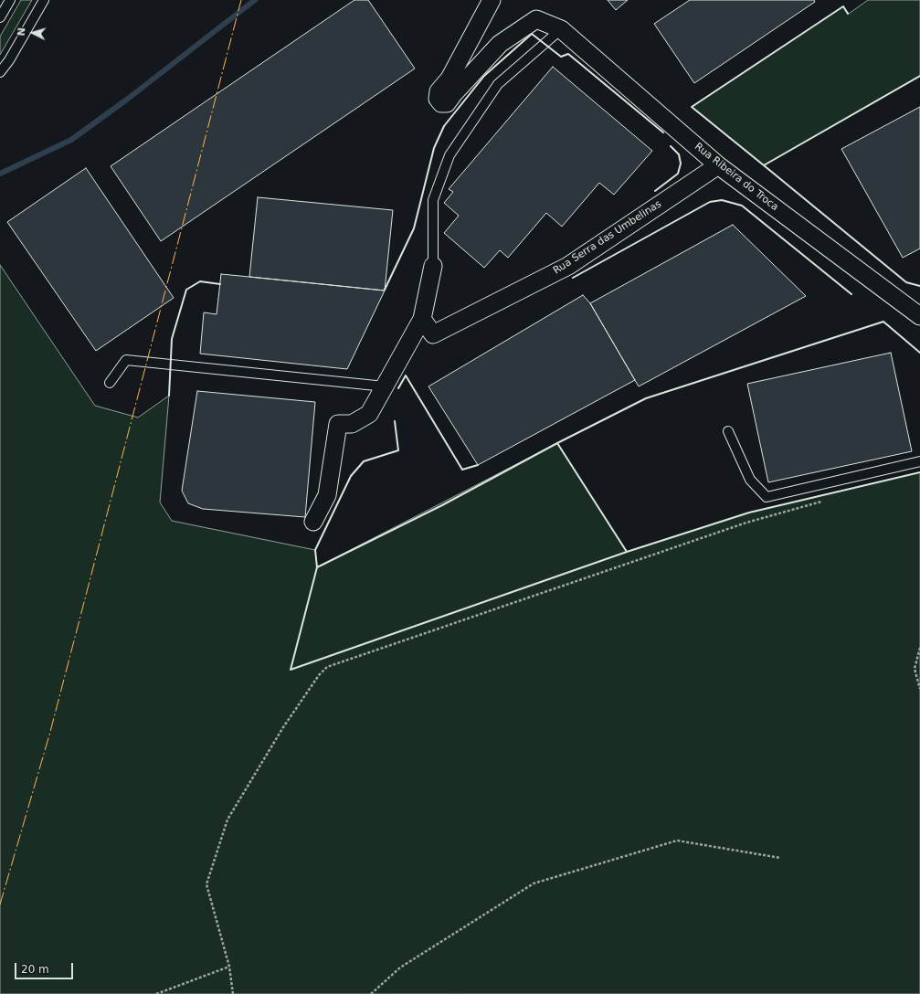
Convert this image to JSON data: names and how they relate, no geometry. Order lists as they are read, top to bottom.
{
  "streets": {
    "street": ["Rua Ribeira do Troca", "Rua Serra das Umbelinas"]
  },
  "crossings": [
    ["Rua Ribeira do Troca", "Rua Serra das Umbelinas"]
  ],
  "scale_bar": "20 m",
  "north": "left"
}
